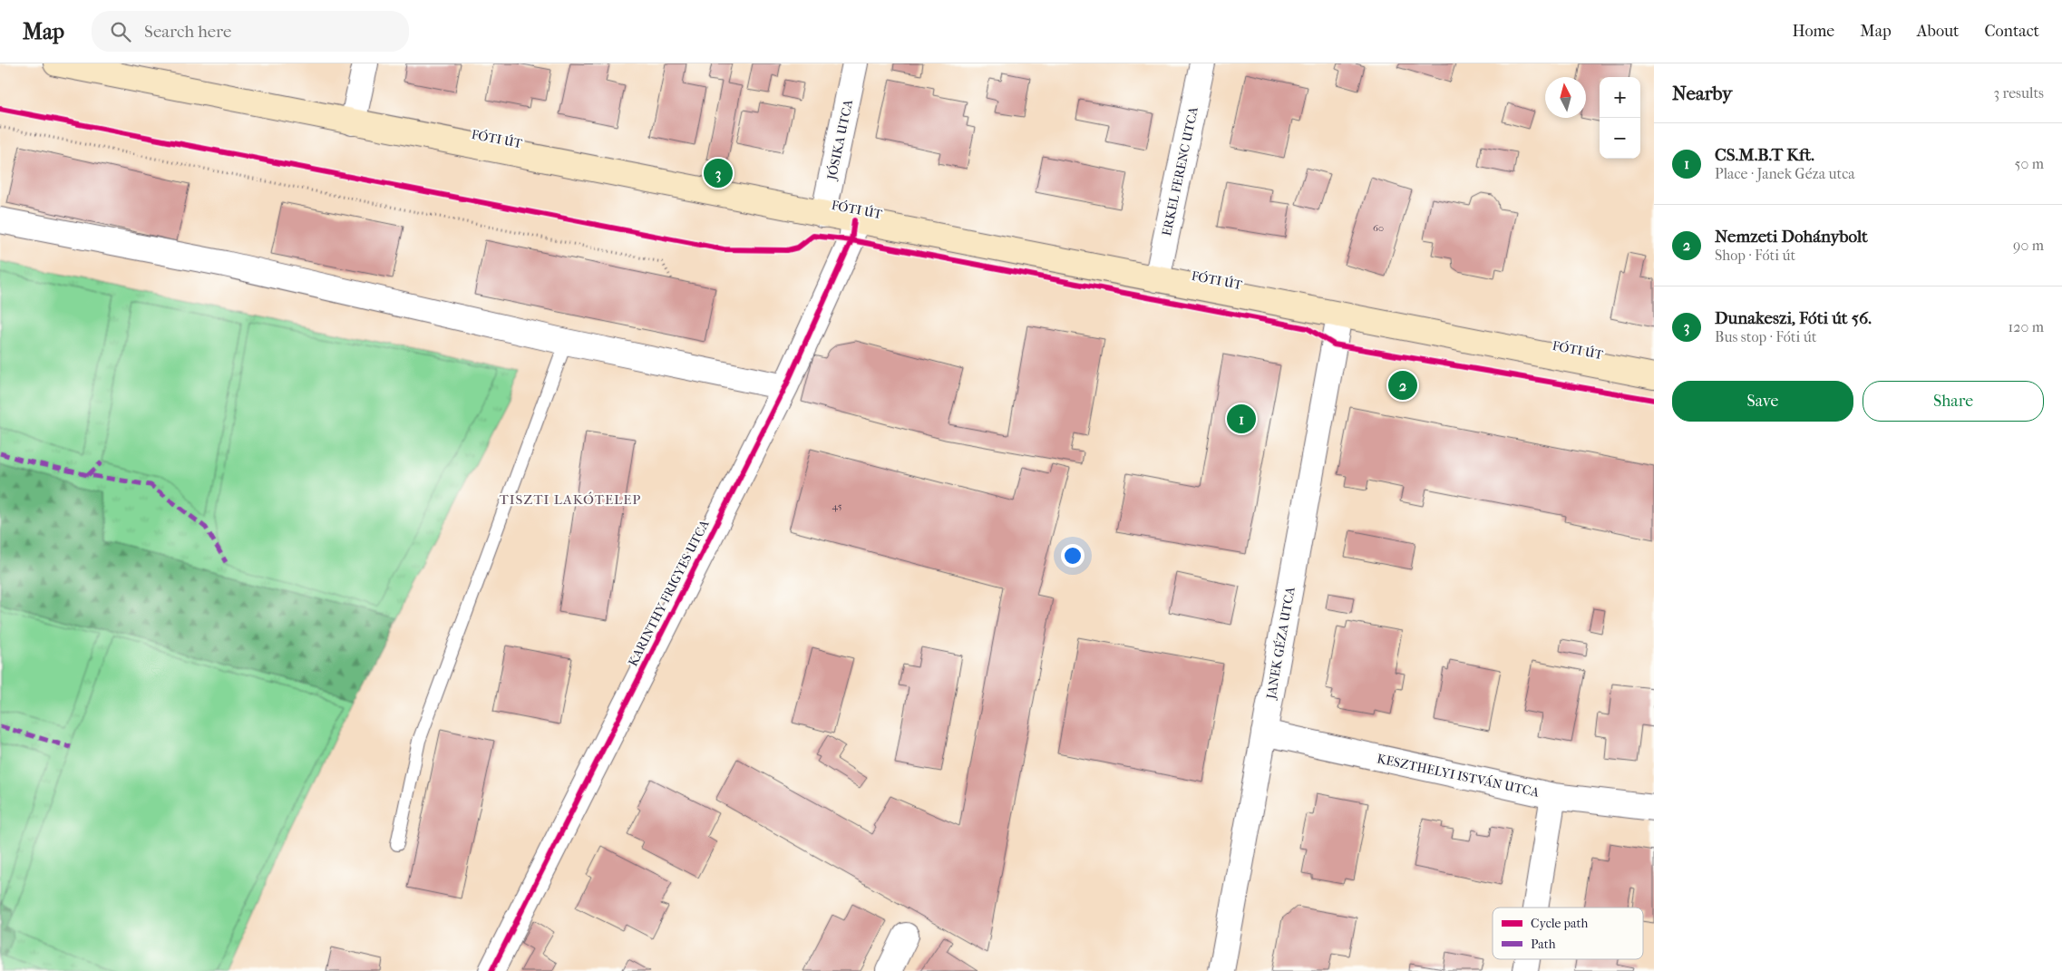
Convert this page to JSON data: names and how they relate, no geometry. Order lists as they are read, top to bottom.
{
  "streets": {
    "main road": ["FÓTI ÚT"],
    "street": [
      "JÓSIKA UTCA",
      "ERKEL FERENC UTCA",
      "KARINTHY FRIGYES UTCA",
      "JANEK GÉZA UTCA",
      "KESZTHELYI ISTVÁN UTCA"
    ]
  },
  "crossings": [
    ["FÓTI ÚT", "JÓSIKA UTCA"],
    ["FÓTI ÚT", "ERKEL FERENC UTCA"],
    ["FÓTI ÚT", "KARINTHY FRIGYES UTCA"],
    ["FÓTI ÚT", "JANEK GÉZA UTCA"],
    ["JANEK GÉZA UTCA", "KESZTHELYI ISTVÁN UTCA"]
  ],
  "districts": ["TISZTI LAKÓTELEP"],
  "house_numbers": ["60", "45"],
  "legend": ["Cycle path", "Path"],
  "north": "top",
  "page": {
    "header": "Map",
    "search": "Search here",
    "nav": [
      "Home",
      "Map",
      "About",
      "Contact"
    ],
    "heading": ["Nearby", "3 results"],
    "map_buttons": ["+", "−"],
    "list": [
      {
        "mark": "1",
        "name": "CS.M.B.T Kft.",
        "note": "Place · Janek Géza utca",
        "value": "50 m"
      },
      {
        "mark": "2",
        "name": "Nemzeti Dohánybolt",
        "note": "Shop · Fóti út",
        "value": "90 m"
      },
      {
        "mark": "3",
        "name": "Dunakeszi, Fóti út 56.",
        "note": "Bus stop · Fóti út",
        "value": "120 m"
      }
    ],
    "pins": ["3", "2", "1"],
    "buttons": ["Save", "Share"]
  }
}
